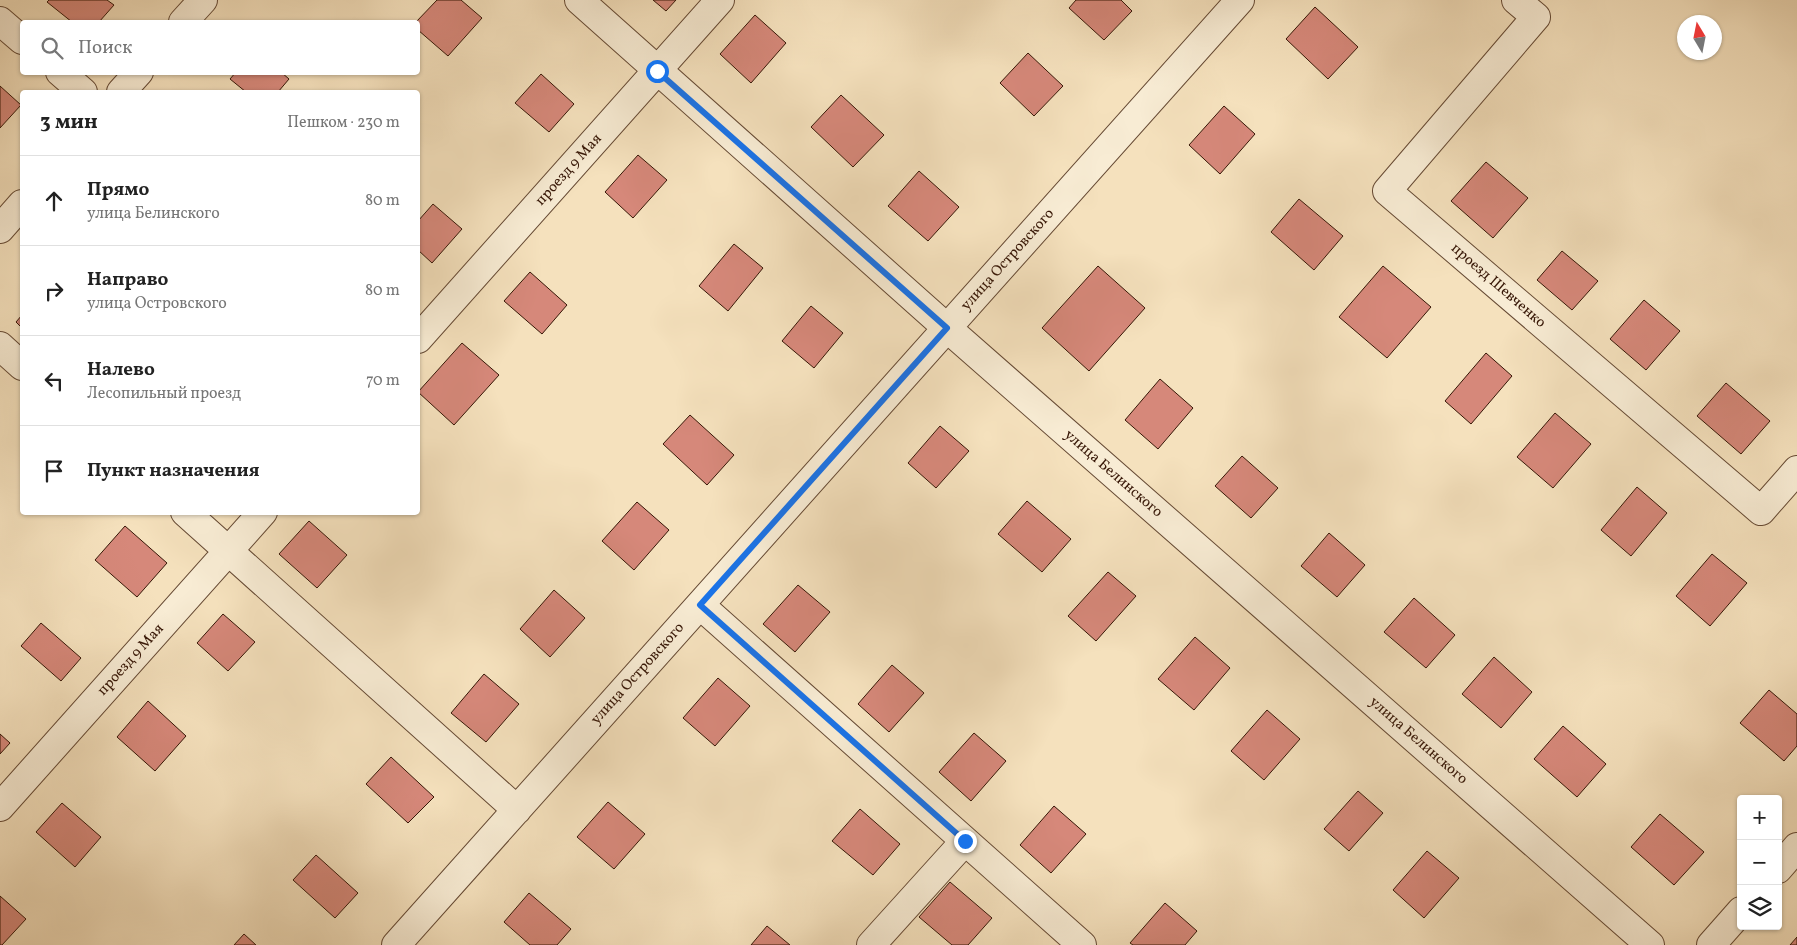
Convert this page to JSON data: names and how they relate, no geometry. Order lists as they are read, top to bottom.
{
  "streets": {
    "street": [
      "проезд 9 Мая",
      "улица Островского",
      "проезд Шевченко",
      "улица Белинского"
    ]
  },
  "crossings": [
    ["проезд 9 Мая", "улица Белинского"],
    ["улица Островского", "улица Белинского"]
  ],
  "north": "top",
  "page": {
    "search": "Поиск",
    "heading": ["3 мин", "Пешком · 230 m"],
    "list": [
      ["Прямо", "улица Белинского", "80 m"],
      ["Направо", "улица Островского", "80 m"],
      ["Налево", "Лесопильный проезд", "70 m"],
      "Пункт назначения"
    ],
    "map_buttons": ["+", "−"]
  }
}
